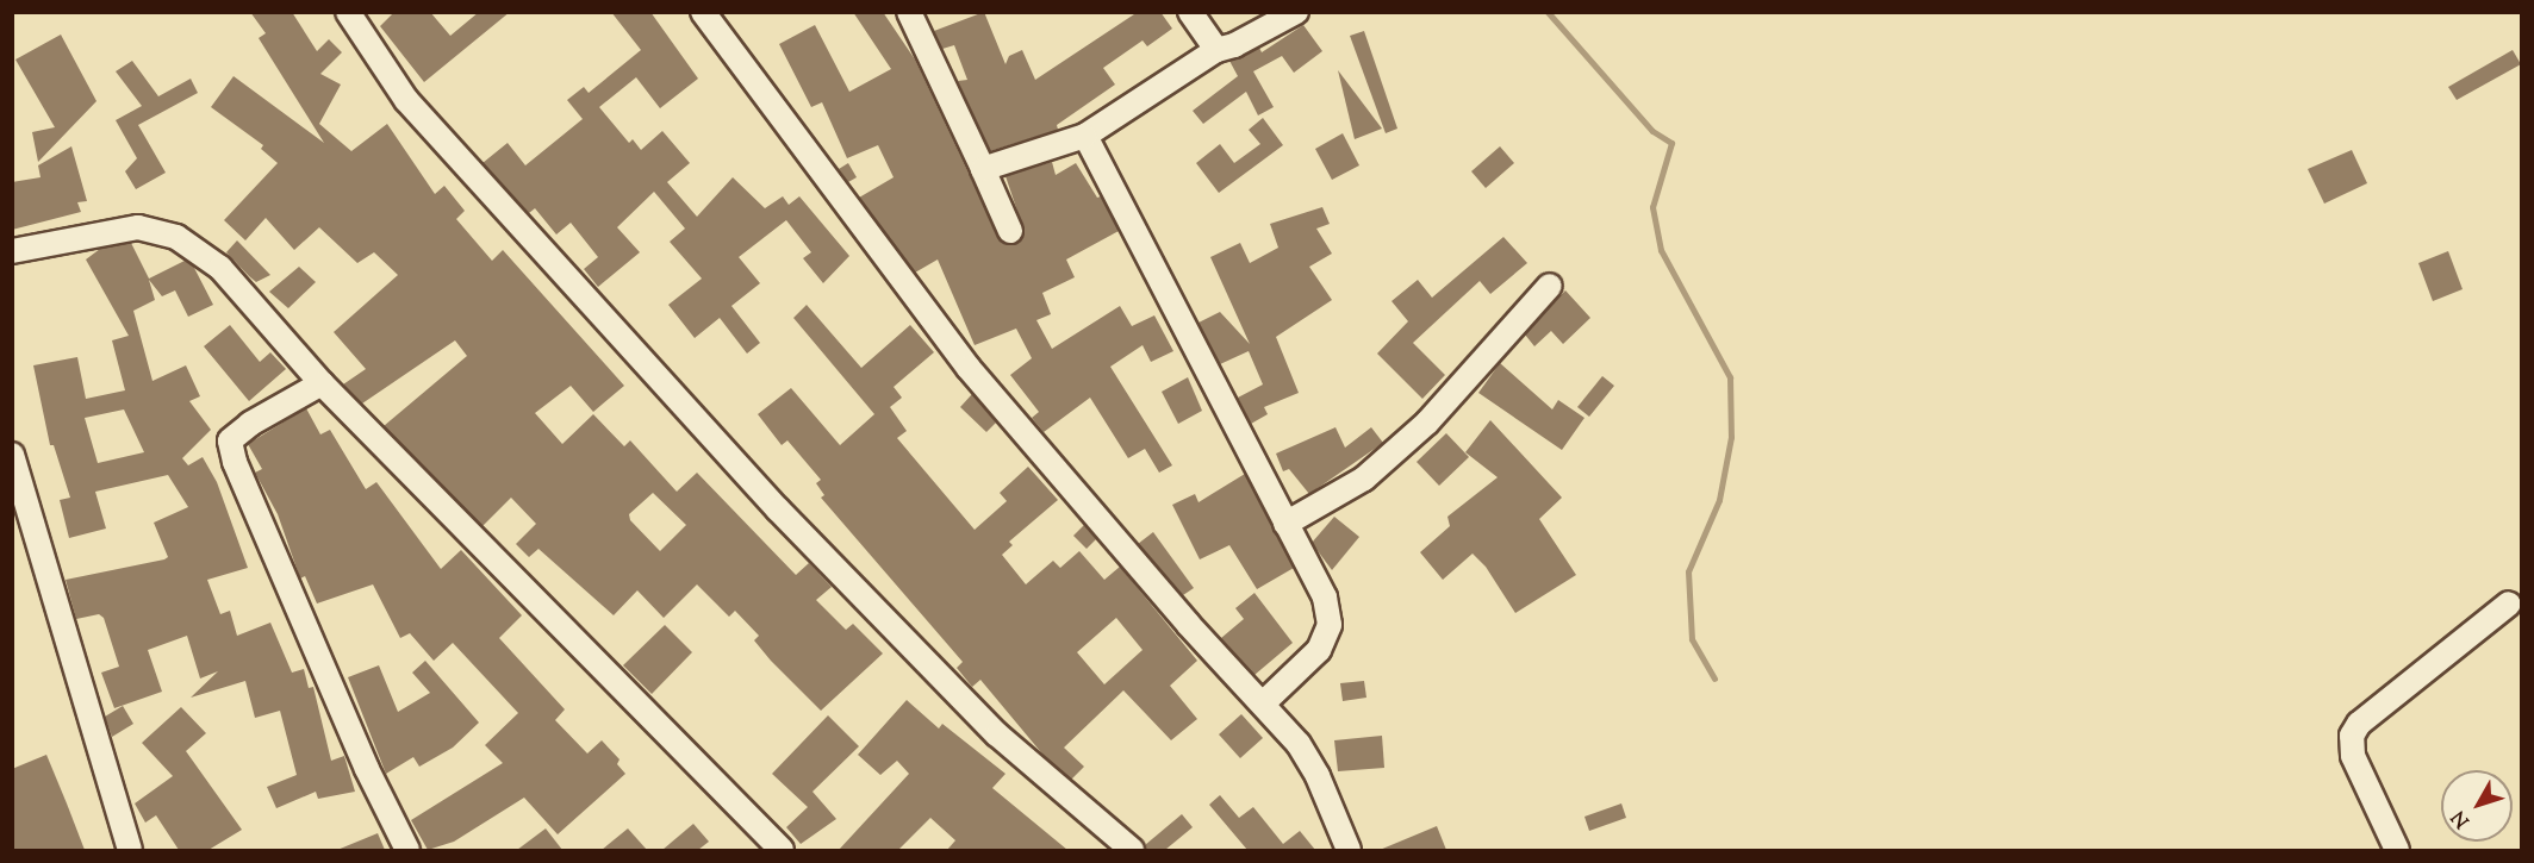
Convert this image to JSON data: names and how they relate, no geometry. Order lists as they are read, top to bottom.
{
  "north": "bottom left"
}
